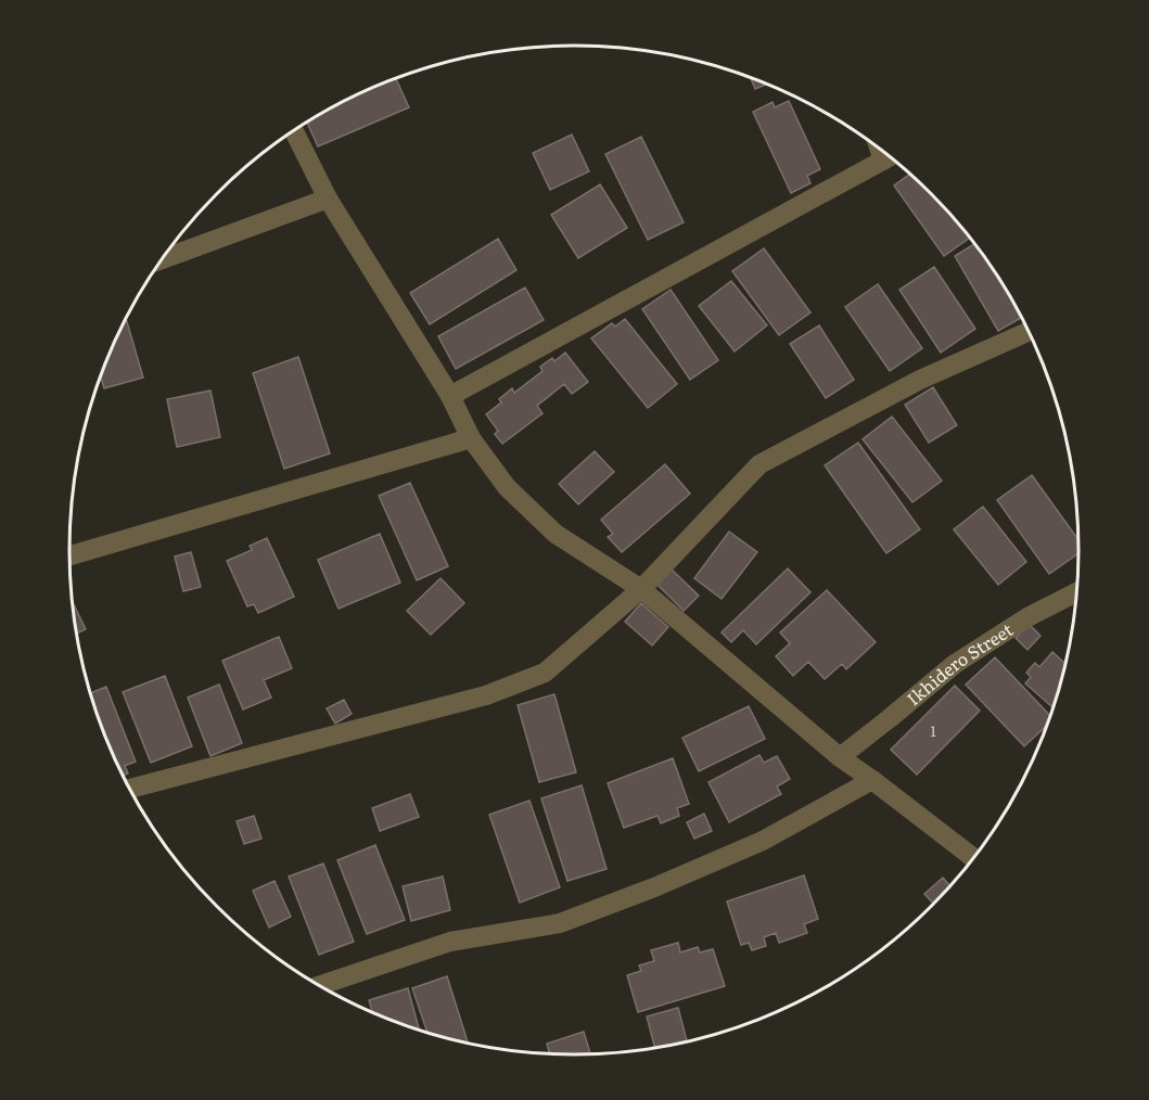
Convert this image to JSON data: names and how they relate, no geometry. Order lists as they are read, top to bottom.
{
  "streets": {
    "street": ["Ikhidero Street"]
  },
  "house_numbers": ["1"]
}
